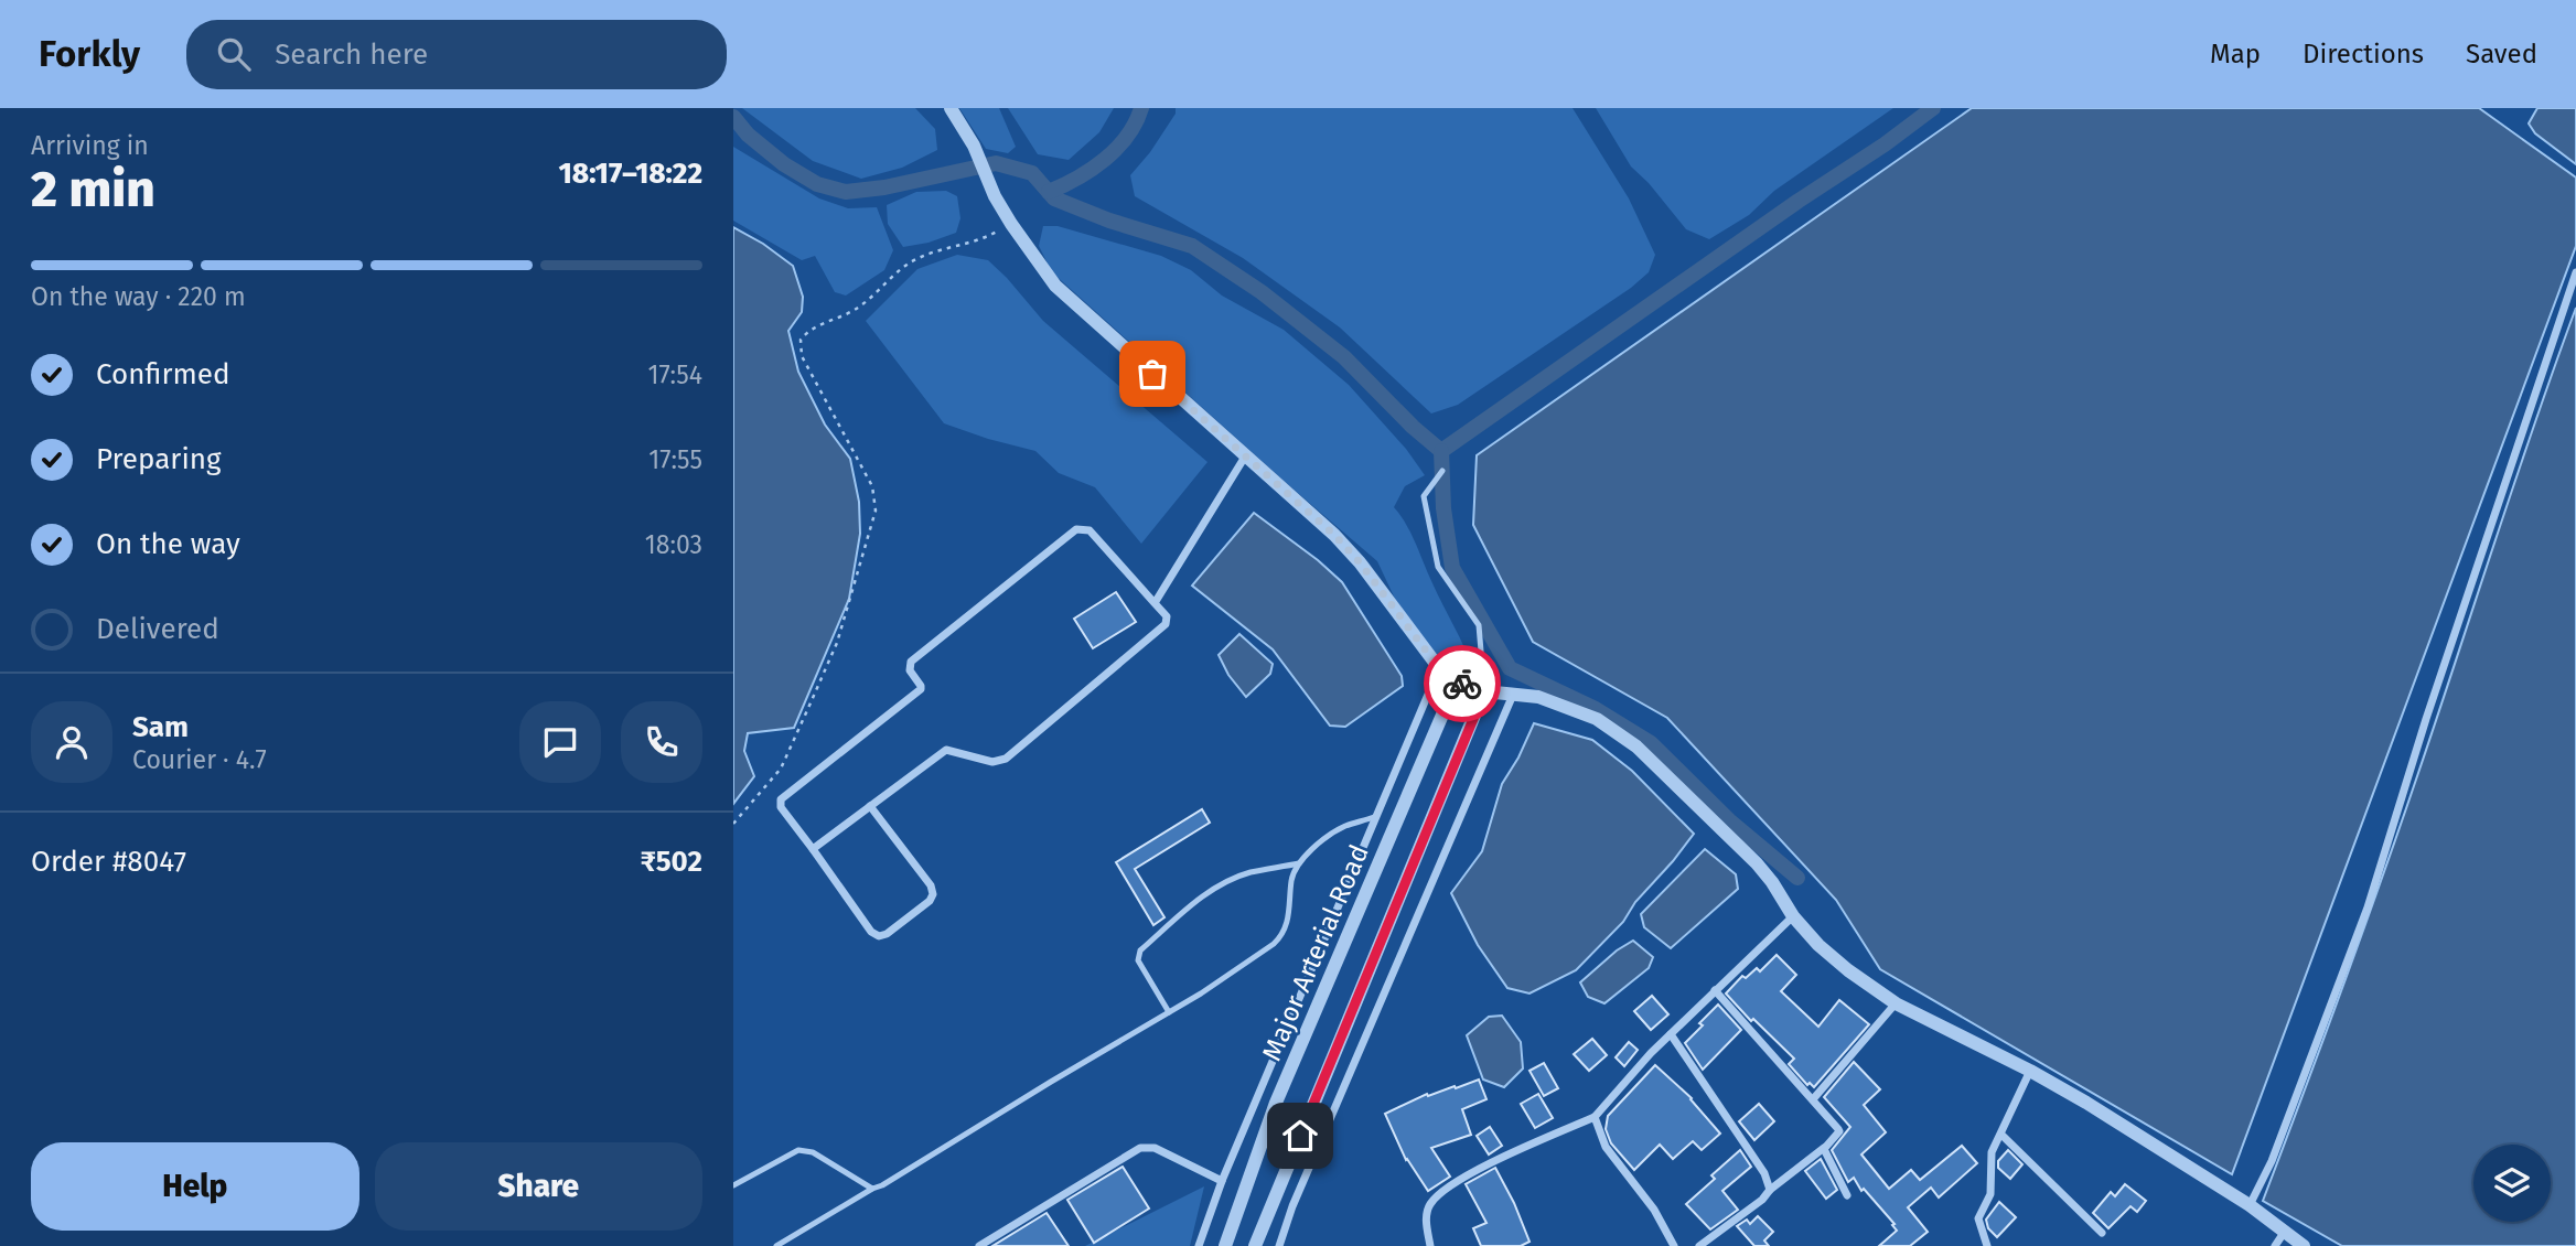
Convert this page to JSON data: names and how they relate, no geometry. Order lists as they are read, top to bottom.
{
  "streets": {
    "street": ["Major Arterial Road"]
  },
  "page": {
    "header": "Forkly",
    "search": "Search here",
    "nav": ["Map", "Directions", "Saved"],
    "heading": ["2 min", "Arriving in", "18:17–18:22"],
    "panel": [
      "Sam",
      "Courier · 4.7",
      "Order #8047",
      "₹502"
    ],
    "bar": "On the way · 220 m",
    "list": [
      ["Confirmed", "17:54"],
      ["Preparing", "17:55"],
      ["On the way", "18:03"],
      "Delivered"
    ],
    "buttons": ["Help", "Share"]
  }
}
